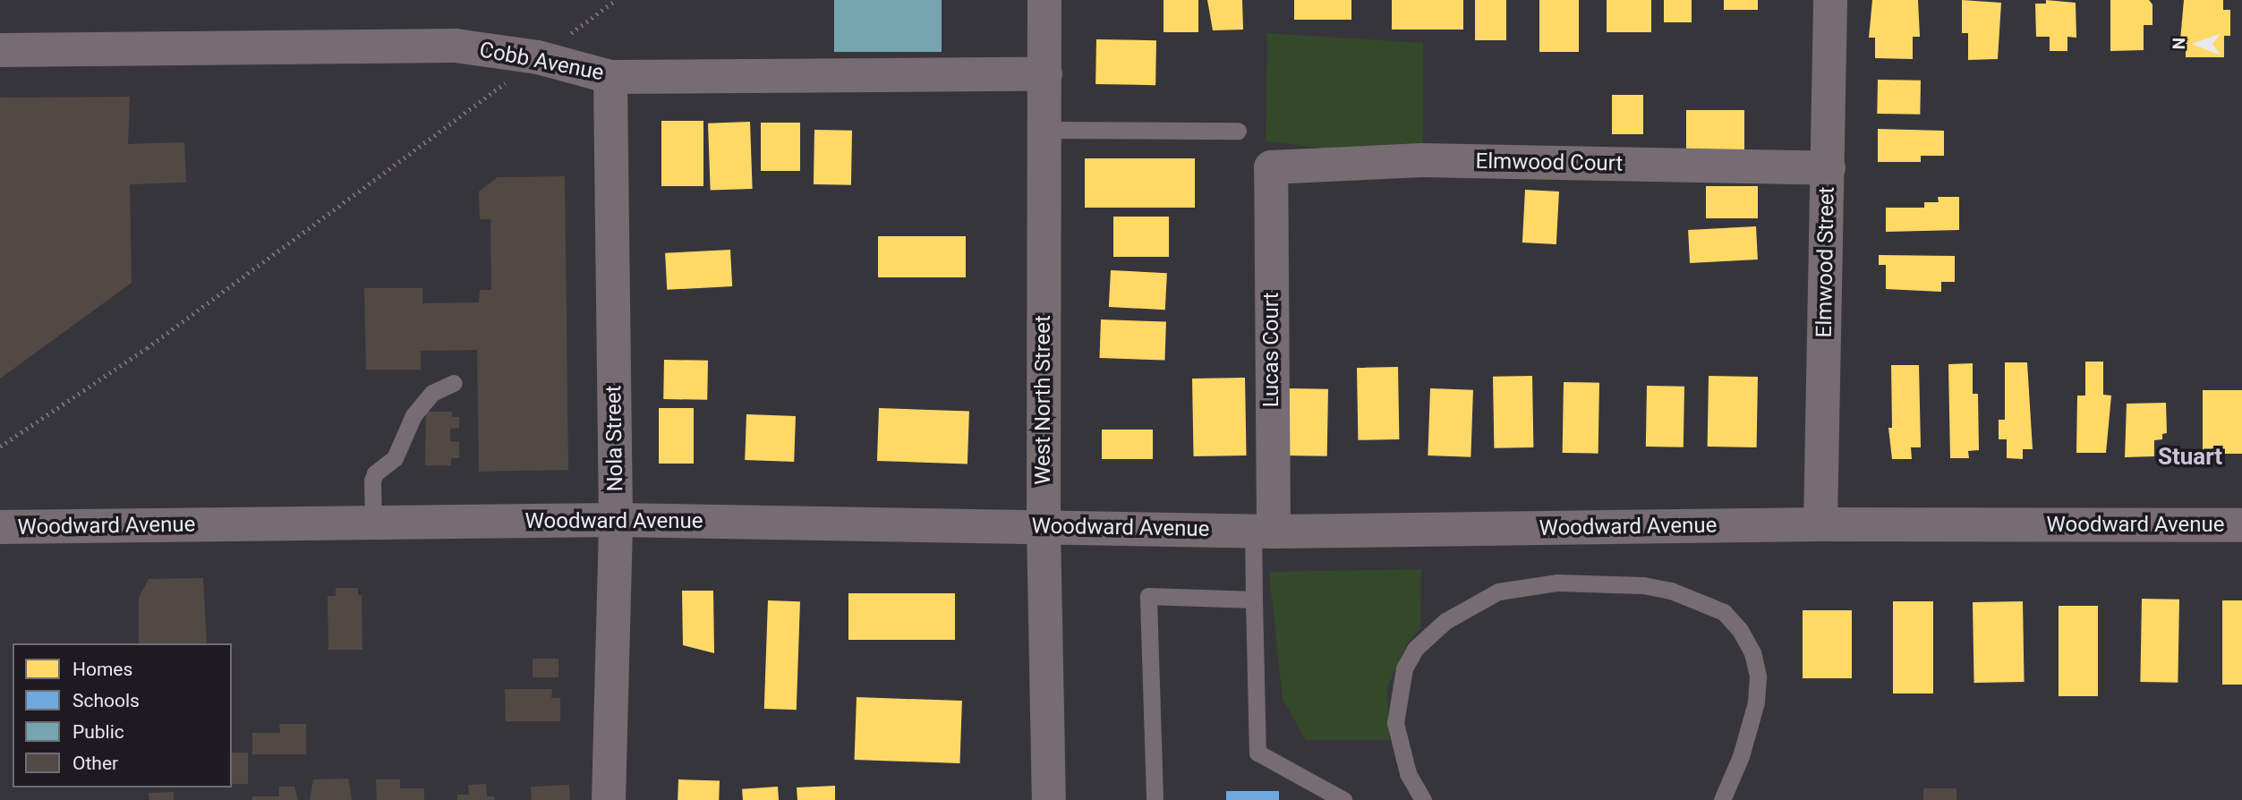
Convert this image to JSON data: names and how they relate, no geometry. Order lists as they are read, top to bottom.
{
  "streets": {
    "street": [
      "Cobb Avenue",
      "Elmwood Court",
      "Elmwood Street",
      "Lucas Court",
      "West North Street",
      "Nola Street",
      "Woodward Avenue"
    ]
  },
  "crossings": [
    ["Cobb Avenue", "West North Street"],
    ["Cobb Avenue", "Nola Street"],
    ["Elmwood Court", "Elmwood Street"],
    ["Elmwood Court", "Lucas Court"],
    ["Elmwood Street", "Woodward Avenue"],
    ["Lucas Court", "Woodward Avenue"],
    ["West North Street", "Woodward Avenue"],
    ["Nola Street", "Woodward Avenue"]
  ],
  "districts": ["Stuart"],
  "legend": [
    "Homes",
    "Schools",
    "Public",
    "Other"
  ],
  "north": "left"
}
